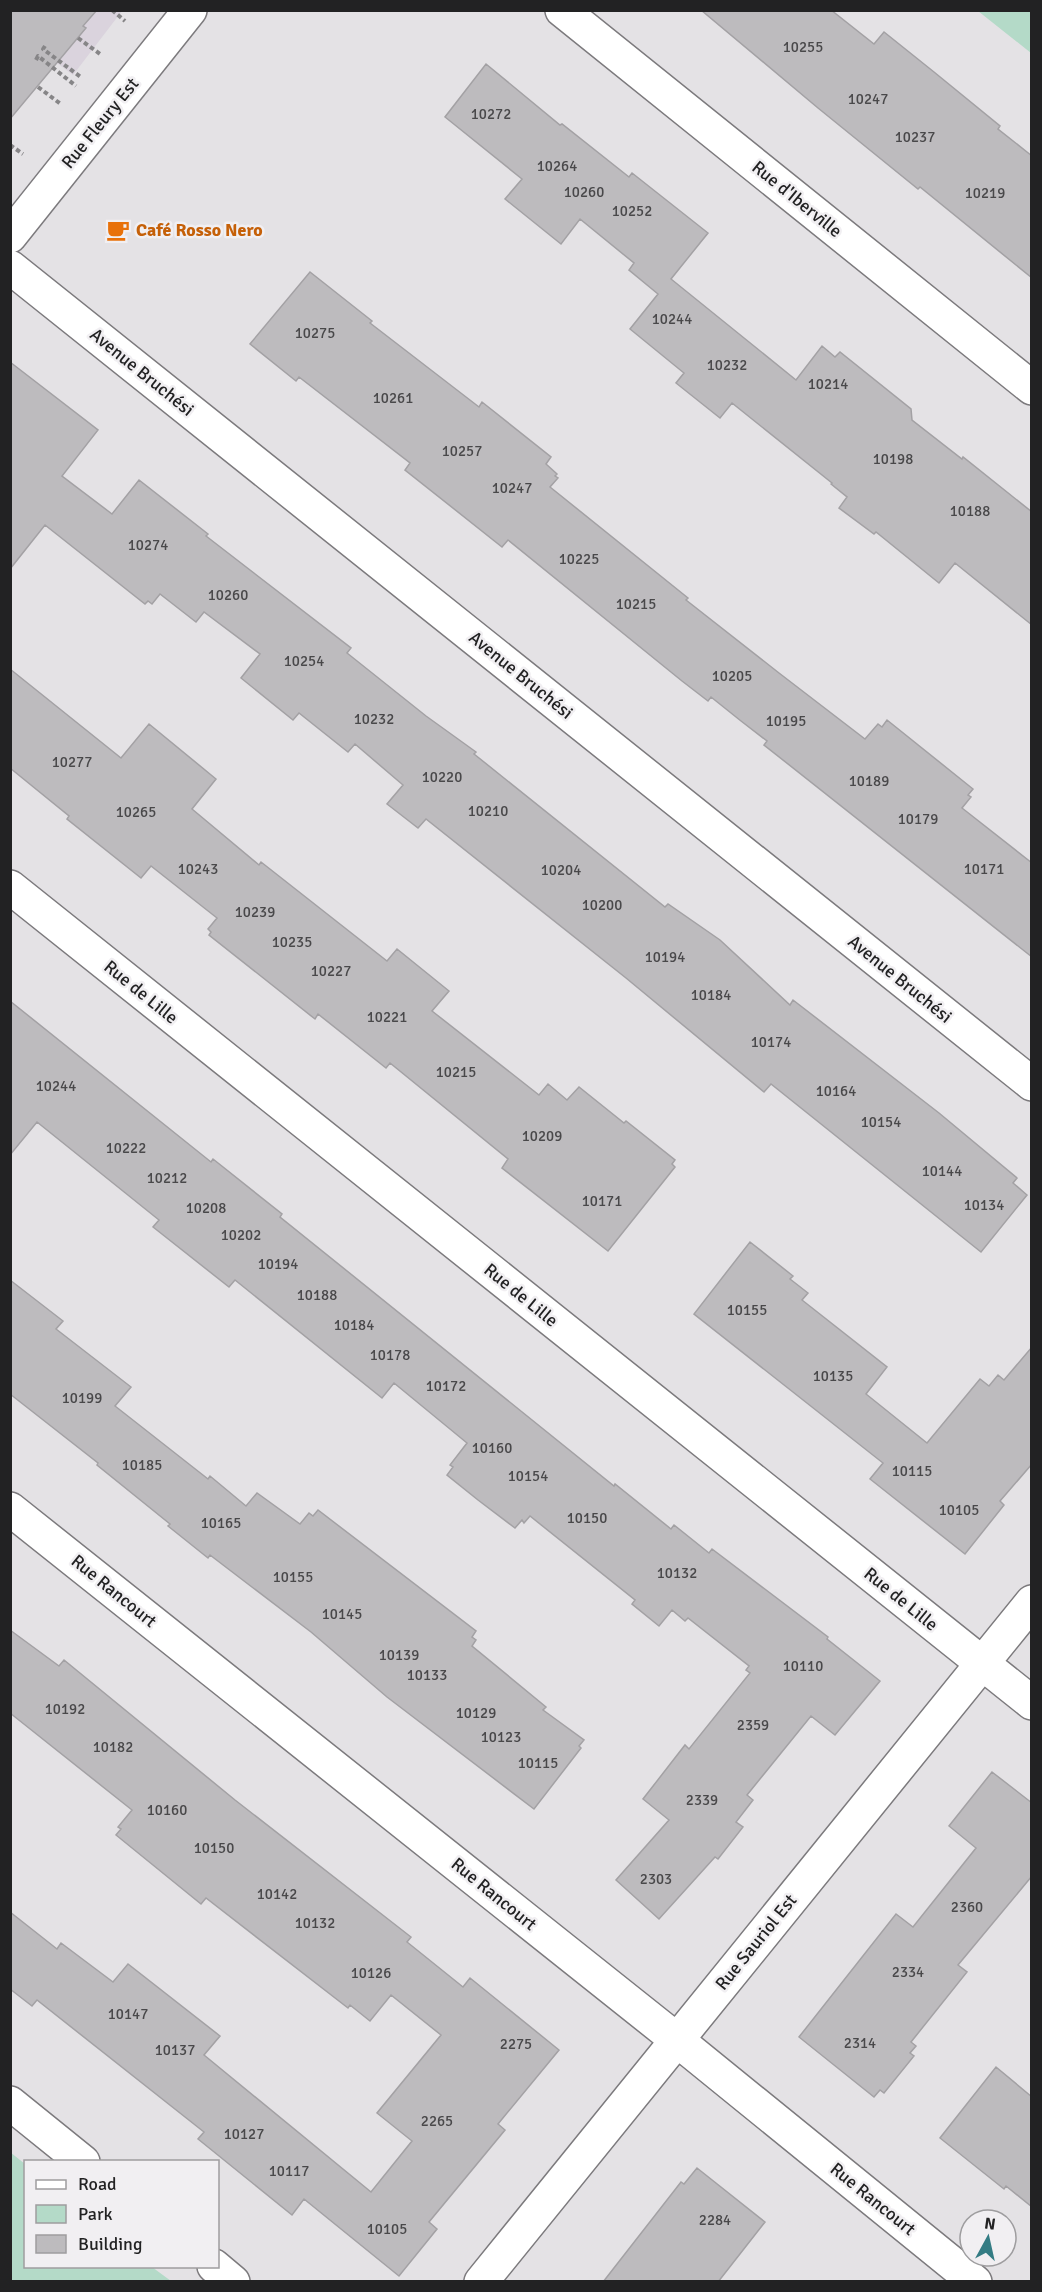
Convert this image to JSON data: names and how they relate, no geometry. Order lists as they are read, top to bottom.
{
  "streets": {
    "street": [
      "Rue Fleury Est",
      "Rue d'Iberville",
      "Avenue Bruchési",
      "Rue de Lille",
      "Rue Rancourt",
      "Rue Sauriol Est"
    ]
  },
  "crossings": [
    ["Rue de Lille", "Rue Sauriol Est"],
    ["Rue Rancourt", "Rue Sauriol Est"]
  ],
  "places": {
    "cafe": ["Café Rosso Nero"]
  },
  "house_numbers": [
    "10255",
    "10247",
    "10272",
    "10237",
    "10264",
    "10260",
    "10219",
    "10252",
    "10244",
    "10275",
    "10232",
    "10214",
    "10261",
    "10257",
    "10198",
    "10247",
    "10188",
    "10274",
    "10225",
    "10260",
    "10215",
    "10254",
    "10205",
    "10232",
    "10195",
    "10277",
    "10220",
    "10189",
    "10210",
    "10265",
    "10179",
    "10243",
    "10171",
    "10204",
    "10200",
    "10239",
    "10235",
    "10194",
    "10227",
    "10184",
    "10221",
    "10174",
    "10215",
    "10244",
    "10164",
    "10154",
    "10209",
    "10222",
    "10144",
    "10212",
    "10171",
    "10134",
    "10208",
    "10202",
    "10194",
    "10188",
    "10155",
    "10184",
    "10178",
    "10135",
    "10172",
    "10199",
    "10160",
    "10185",
    "10115",
    "10154",
    "10105",
    "10150",
    "10165",
    "10132",
    "10155",
    "10145",
    "10139",
    "10110",
    "10133",
    "10192",
    "10129",
    "2359",
    "10123",
    "10182",
    "10115",
    "2339",
    "10160",
    "10150",
    "2303",
    "10142",
    "2360",
    "10132",
    "2334",
    "10126",
    "10147",
    "2314",
    "2275",
    "10137",
    "2265",
    "10127",
    "10117",
    "2284",
    "10105"
  ],
  "legend": ["Road", "Park", "Building"],
  "north": "top"
}
